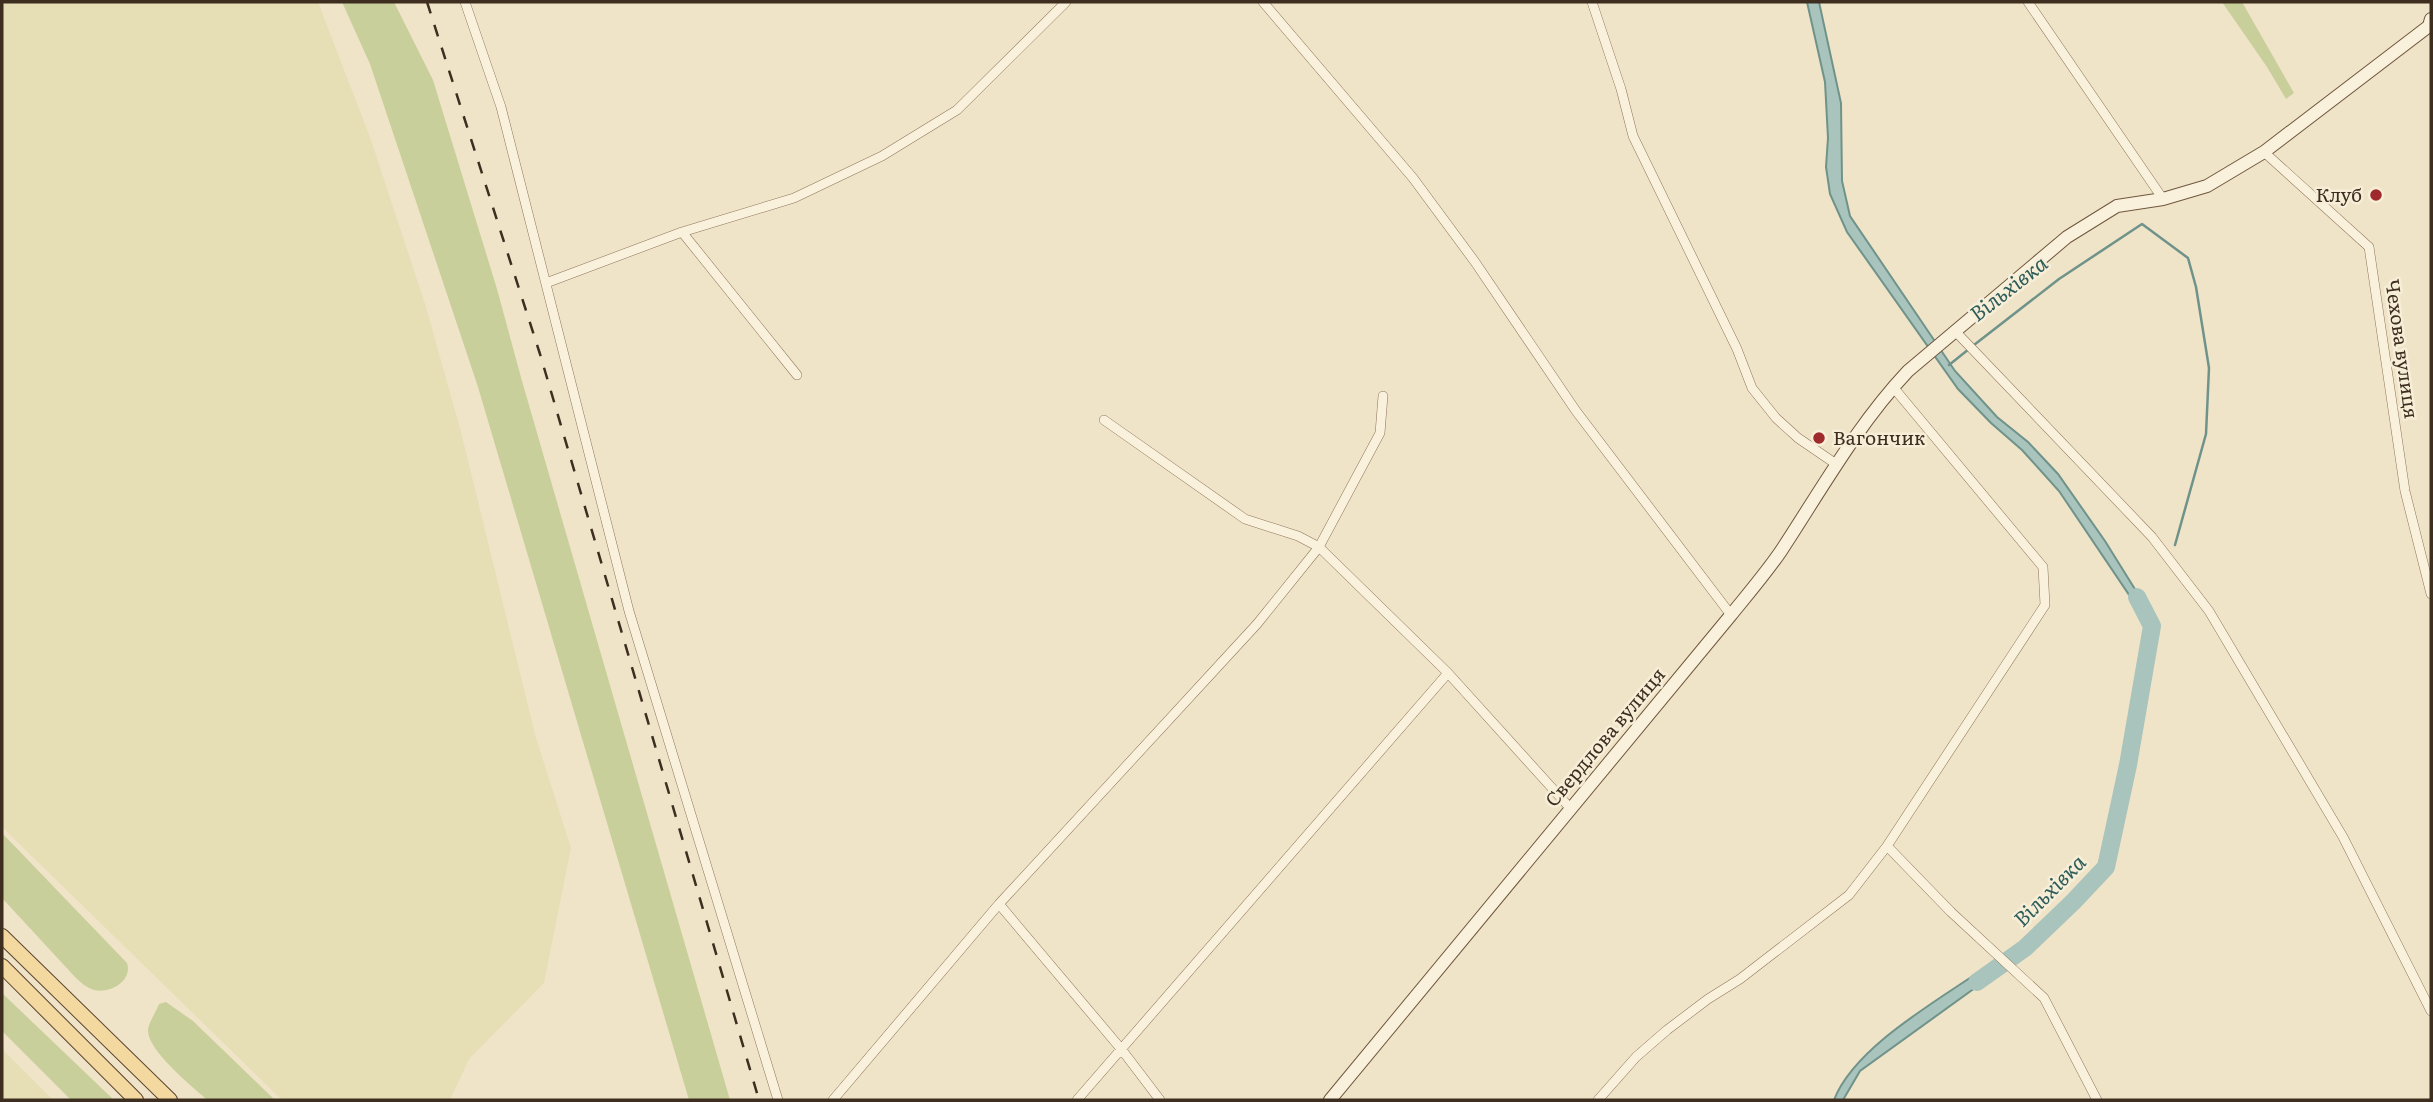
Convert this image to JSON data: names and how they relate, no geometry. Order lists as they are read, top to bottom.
{
  "streets": {
    "street": ["Чехова вулиця", "Свердлова вулиця"]
  },
  "crossings": [
    ["Чехова вулиця", "Свердлова вулиця"]
  ],
  "water": ["Вільхівка"],
  "places": ["Клуб", "Вагончик"]
}
